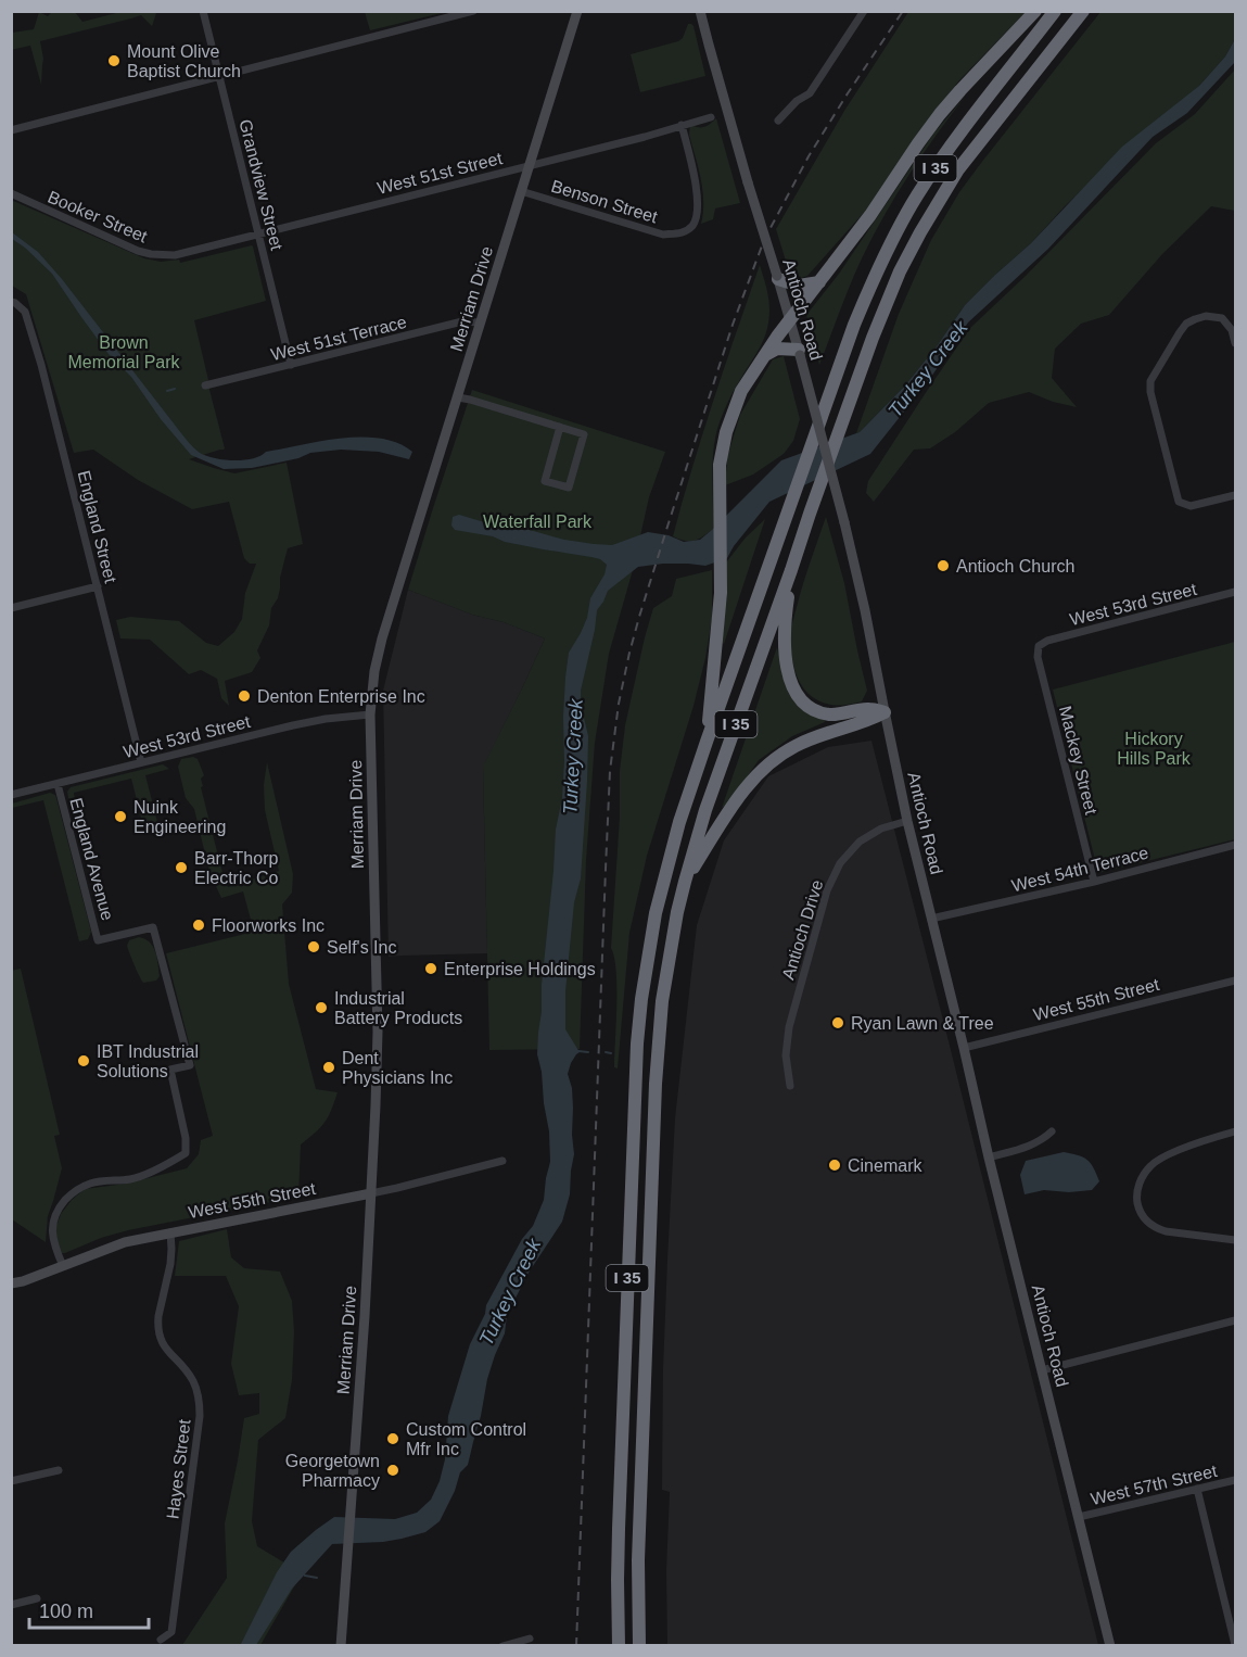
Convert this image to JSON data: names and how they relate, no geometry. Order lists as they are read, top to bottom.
{
  "streets": {
    "highway": ["I 35"],
    "main road": ["Merriam Drive", "Antioch Road", "West 55th Street"],
    "street": [
      "West 51st Street",
      "Grandview Street",
      "Benson Street",
      "Booker Street",
      "West 51st Terrace",
      "England Street",
      "West 53rd Street",
      "Mackey Street",
      "England Avenue",
      "West 54th Terrace",
      "Antioch Drive",
      "Hayes Street",
      "West 57th Street"
    ]
  },
  "crossings": [
    ["West 51st Street", "Grandview Street"],
    ["West 51st Street", "Benson Street"],
    ["West 51st Street", "Booker Street"],
    ["West 51st Street", "Merriam Drive"],
    ["Grandview Street", "West 51st Terrace"],
    ["Benson Street", "Merriam Drive"],
    ["Merriam Drive", "West 51st Terrace"],
    ["Merriam Drive", "West 53rd Street"],
    ["Merriam Drive", "West 55th Street"],
    ["Antioch Road", "West 54th Terrace"],
    ["Antioch Road", "Antioch Drive"],
    ["Antioch Road", "West 55th Street"],
    ["Antioch Road", "West 57th Street"],
    ["England Street", "West 53rd Street"],
    ["West 53rd Street", "Mackey Street"],
    ["West 53rd Street", "England Avenue"],
    ["Mackey Street", "West 54th Terrace"],
    ["England Avenue", "West 55th Street"],
    ["West 55th Street", "Hayes Street"]
  ],
  "water": ["Turkey Creek"],
  "parks": ["Brown Memorial Park", "Waterfall Park", "Hickory Hills Park"],
  "places": [
    "Mount Olive Baptist Church",
    "Antioch Church",
    "Denton Enterprise Inc",
    "Nuink Engineering",
    "Barr-Thorp Electric Co",
    "Floorworks Inc",
    "Self's Inc",
    "Enterprise Holdings",
    "Industrial Battery Products",
    "Ryan Lawn & Tree",
    "IBT Industrial Solutions",
    "Dent Physicians Inc",
    "Cinemark",
    "Custom Control Mfr Inc",
    "Georgetown Pharmacy"
  ],
  "scale_bar": "100 m"
}
